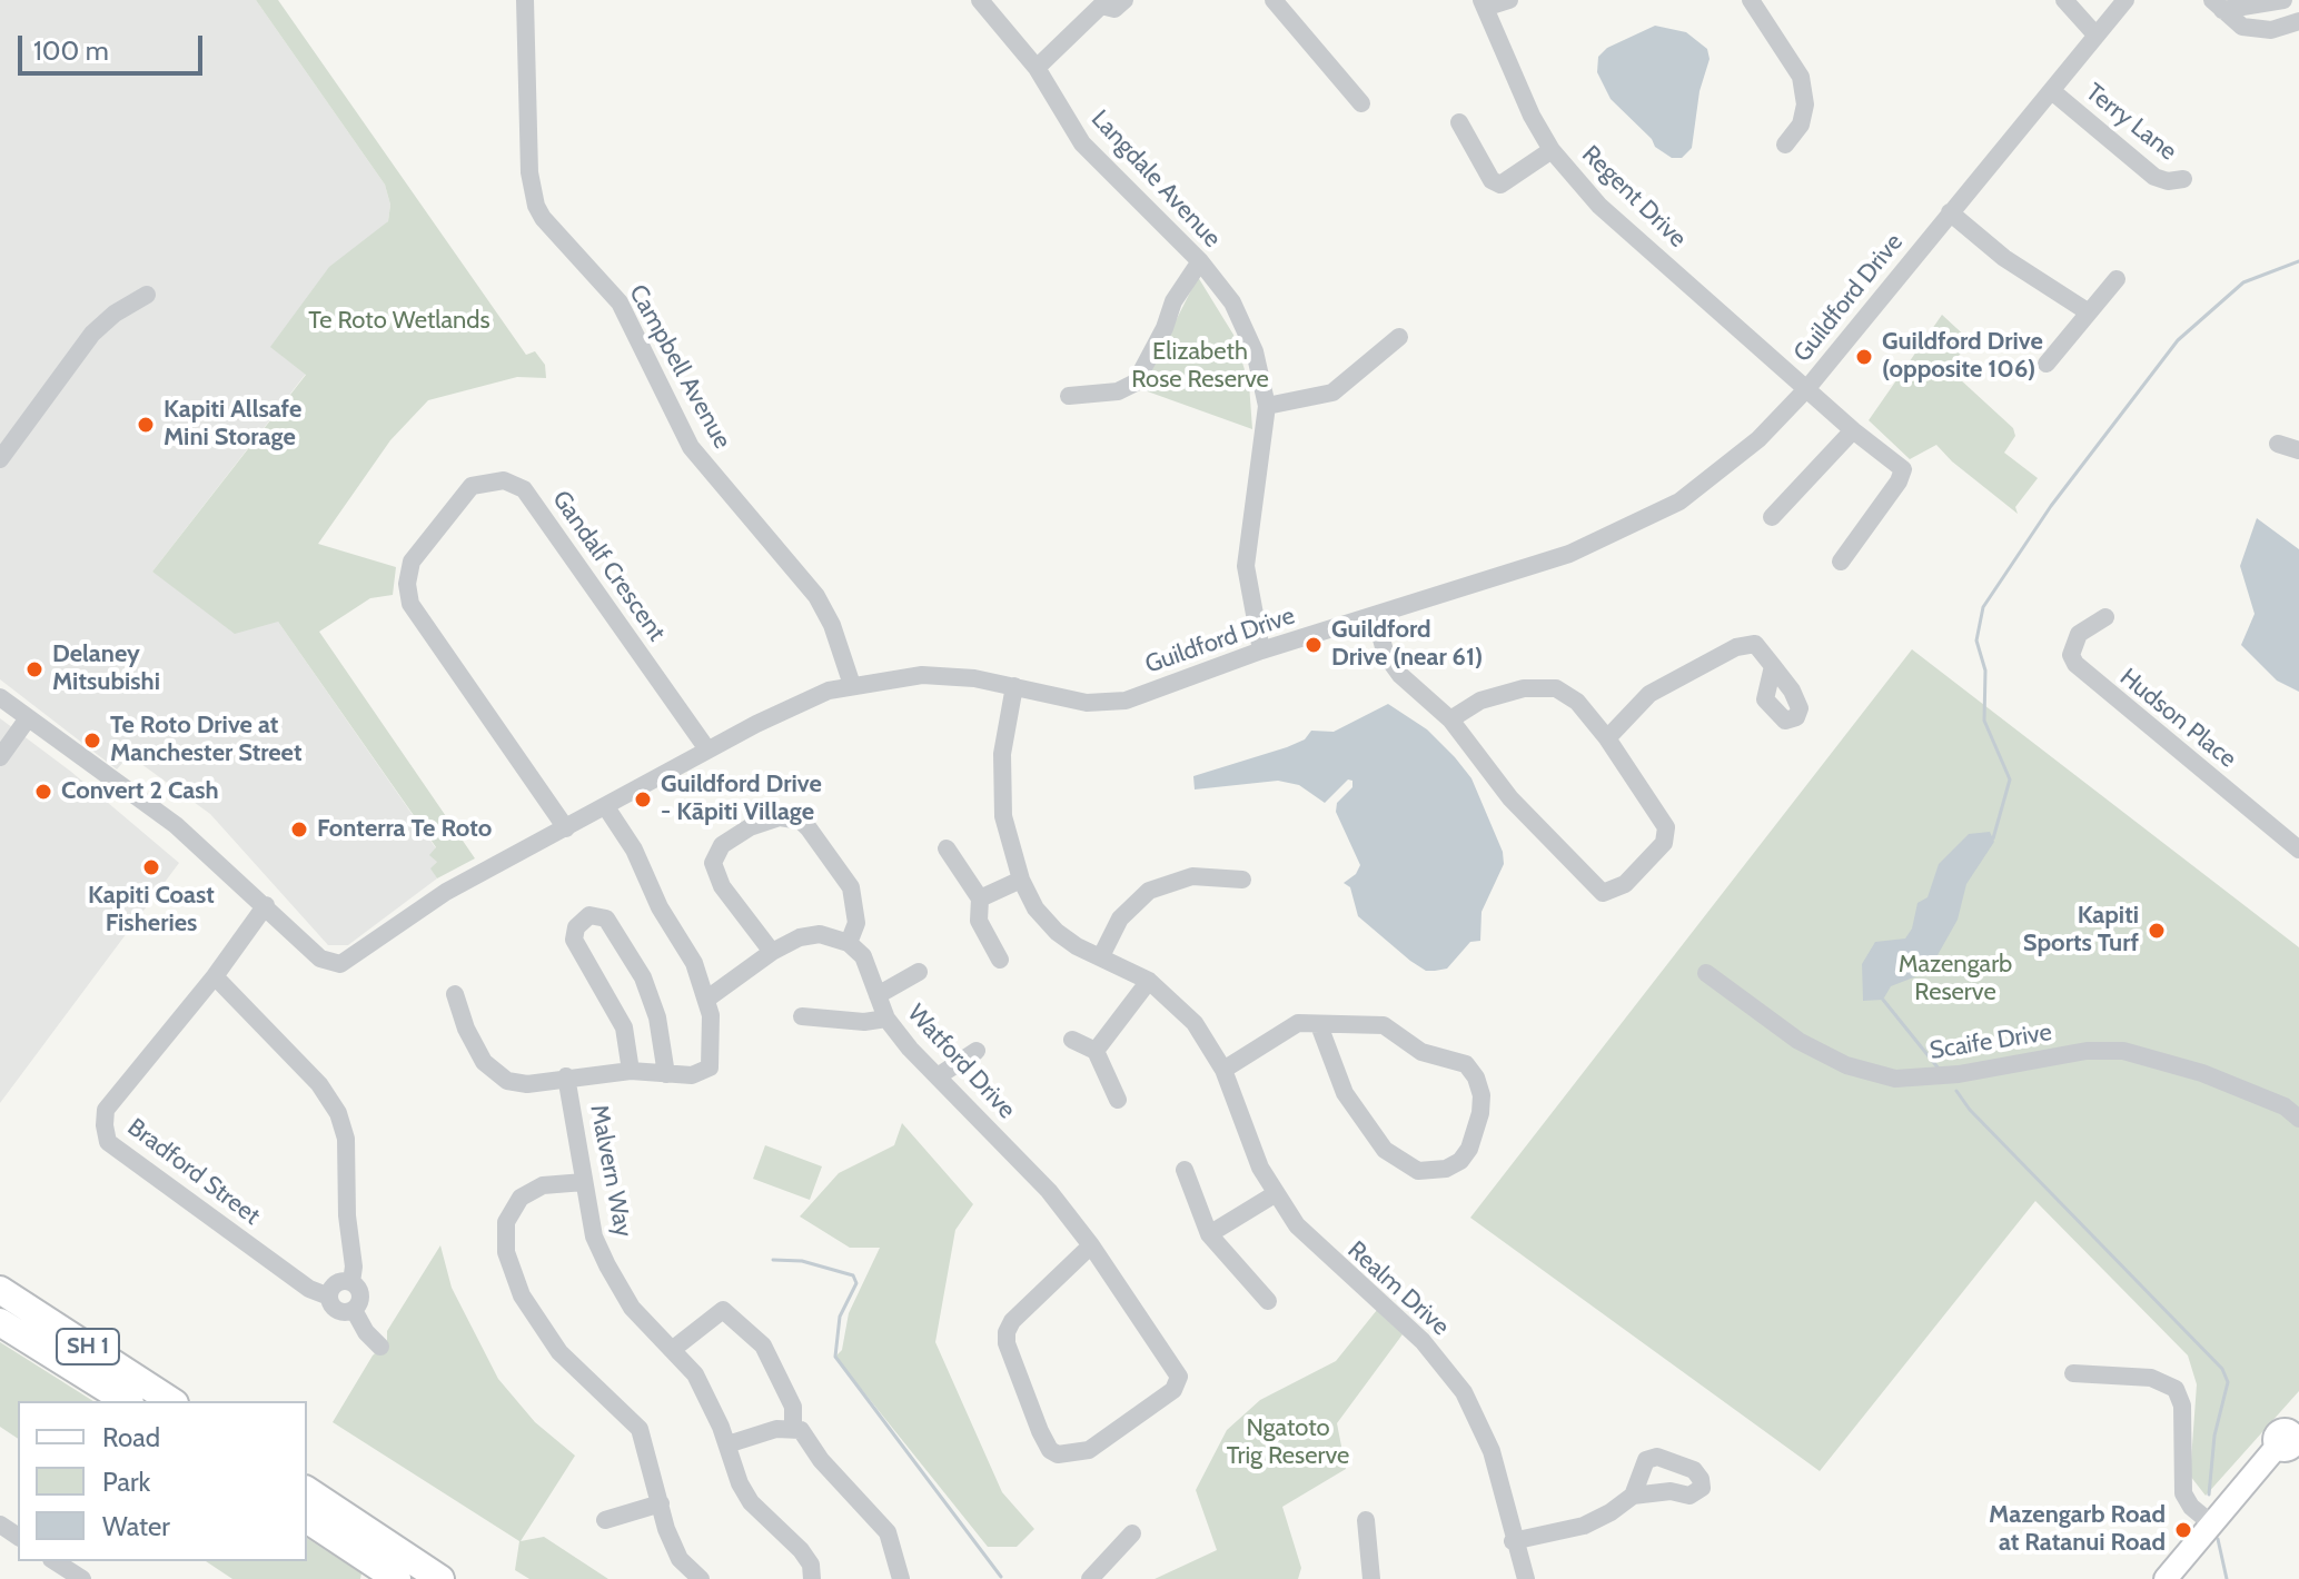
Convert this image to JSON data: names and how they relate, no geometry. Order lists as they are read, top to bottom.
{
  "streets": {
    "highway": ["SH 1"],
    "street": [
      "Terry Lane",
      "Langdale Avenue",
      "Regent Drive",
      "Guildford Drive",
      "Campbell Avenue",
      "Gandalf Crescent",
      "Hudson Place",
      "Scaife Drive",
      "Watford Drive",
      "Malvern Way",
      "Bradford Street",
      "Realm Drive"
    ]
  },
  "crossings": [
    ["Terry Lane", "Guildford Drive"],
    ["Langdale Avenue", "Guildford Drive"],
    ["Regent Drive", "Guildford Drive"],
    ["Guildford Drive", "Campbell Avenue"],
    ["Guildford Drive", "Gandalf Crescent"],
    ["Guildford Drive", "Bradford Street"],
    ["Guildford Drive", "Realm Drive"]
  ],
  "parks": [
    "Te Roto Wetlands",
    "Elizabeth Rose Reserve",
    "Mazengarb Reserve",
    "Ngatoto Trig Reserve"
  ],
  "places": [
    "Guildford Drive (opposite 106)",
    "Kapiti Allsafe Mini Storage",
    "Guildford Drive (near 61)",
    "Delaney Mitsubishi",
    "Te Roto Drive at Manchester Street",
    "Convert 2 Cash",
    "Guildford Drive - Kāpiti Village",
    "Fonterra Te Roto",
    "Kapiti Coast Fisheries",
    "Kapiti Sports Turf",
    "Mazengarb Road at Ratanui Road"
  ],
  "legend": ["Road", "Park", "Water"],
  "scale_bar": "100 m"
}
